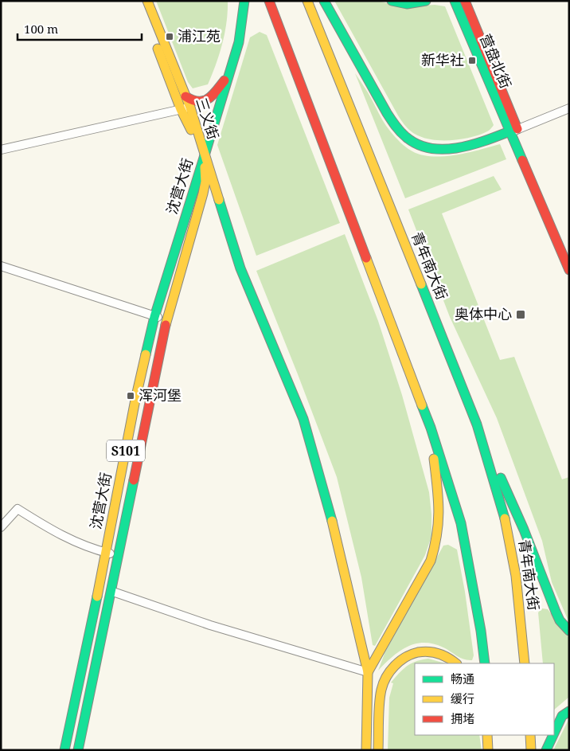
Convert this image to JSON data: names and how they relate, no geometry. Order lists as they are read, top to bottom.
{
  "streets": {
    "main road": [
      "营盘北街",
      "三义街",
      "沈营大街",
      "青年南大街",
      "S101"
    ]
  },
  "crossings": [
    ["三义街", "沈营大街"]
  ],
  "places": {
    "transit": [
      "浦江苑",
      "新华社",
      "奥体中心",
      "浑河堡"
    ]
  },
  "legend": ["畅通", "缓行", "拥堵"],
  "scale_bar": "100 m"
}
